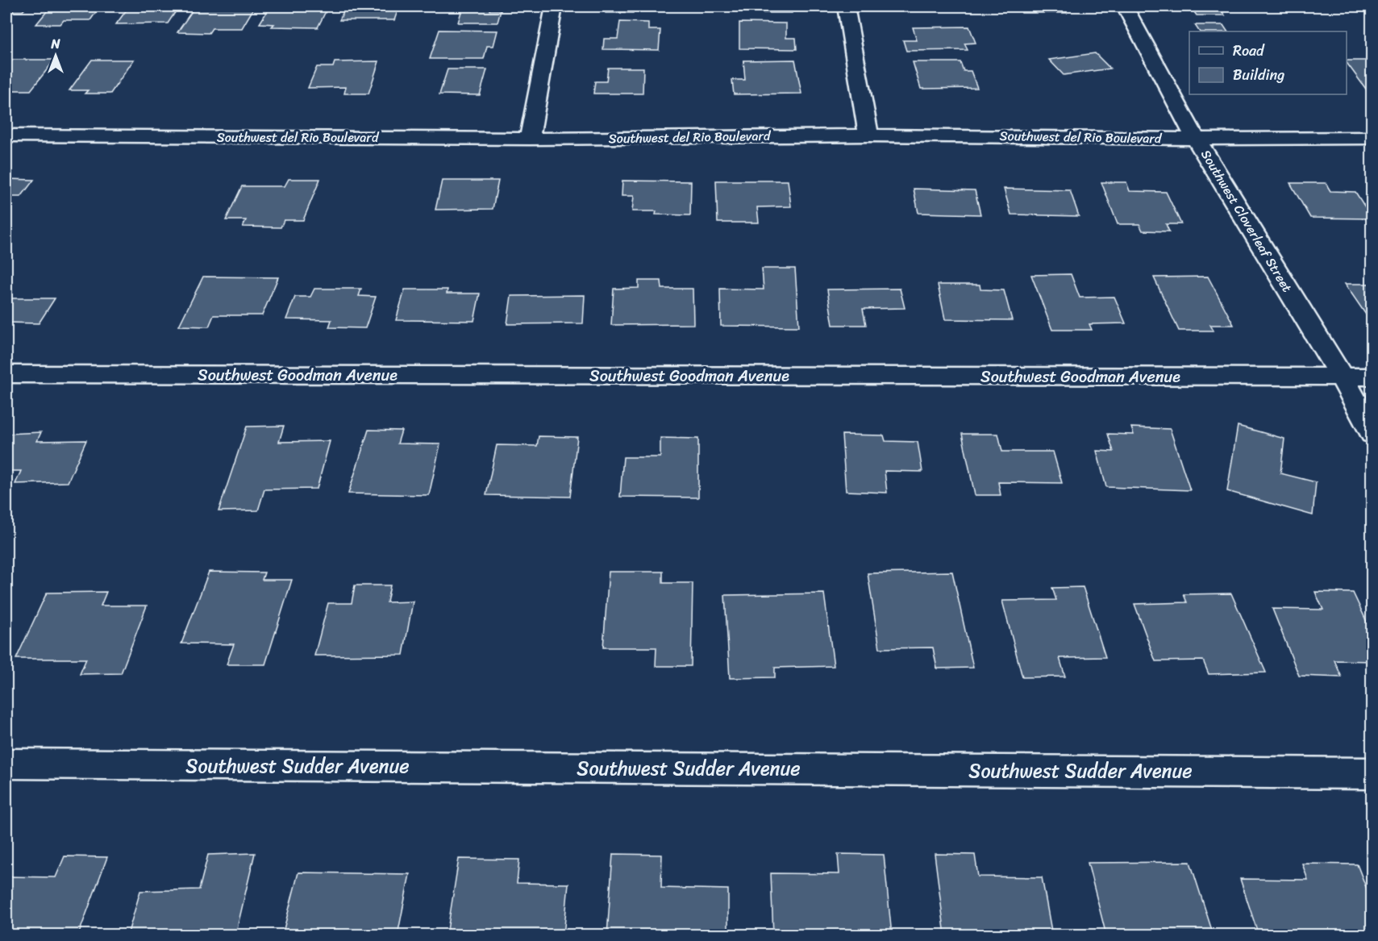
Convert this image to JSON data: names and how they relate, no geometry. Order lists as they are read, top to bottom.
{
  "streets": {
    "street": [
      "Southwest del Rio Boulevard",
      "Southwest Cloverleaf Street",
      "Southwest Goodman Avenue",
      "Southwest Sudder Avenue"
    ]
  },
  "crossings": [
    ["Southwest del Rio Boulevard", "Southwest Cloverleaf Street"],
    ["Southwest Cloverleaf Street", "Southwest Goodman Avenue"]
  ],
  "legend": ["Road", "Building"],
  "north": "top"
}
